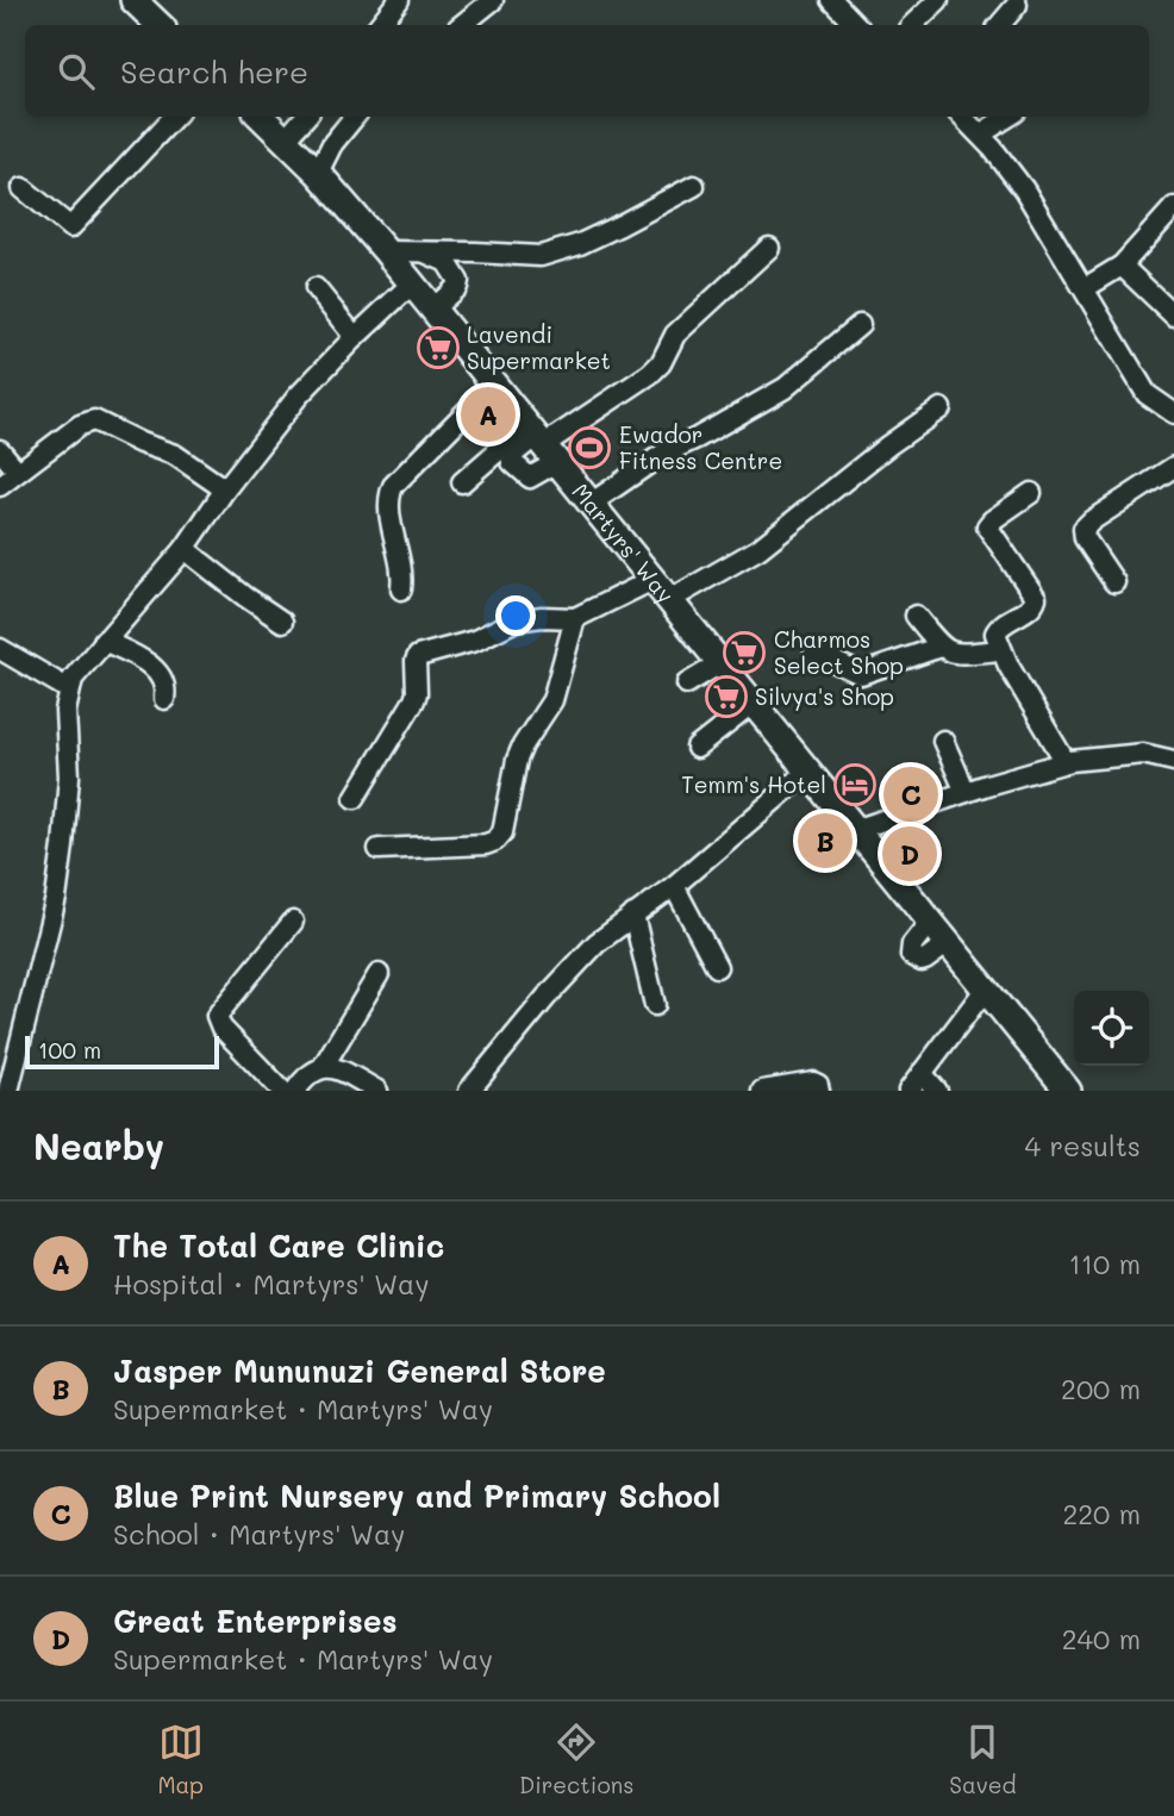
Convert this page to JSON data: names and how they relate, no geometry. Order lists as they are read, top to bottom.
{
  "streets": {
    "main road": ["Martyrs' Way"]
  },
  "places": {
    "supermarket": ["Lavendi Supermarket", "Charmos Select Shop", "Silvya's Shop"],
    "sports": ["Ewador Fitness Centre"],
    "hotel": ["Temm's Hotel"]
  },
  "scale_bar": "100 m",
  "page": {
    "search": "Search here",
    "pins": [
      "A",
      "C",
      "B",
      "D"
    ],
    "scale": "100 m",
    "heading": ["Nearby", "4 results"],
    "list": [
      {
        "mark": "A",
        "name": "The Total Care Clinic",
        "note": "Hospital · Martyrs' Way",
        "value": "110 m"
      },
      {
        "mark": "B",
        "name": "Jasper Mununuzi General Store",
        "note": "Supermarket · Martyrs' Way",
        "value": "200 m"
      },
      {
        "mark": "C",
        "name": "Blue Print Nursery and Primary School",
        "note": "School · Martyrs' Way",
        "value": "220 m"
      },
      {
        "mark": "D",
        "name": "Great Enterprises",
        "note": "Supermarket · Martyrs' Way",
        "value": "240 m"
      }
    ],
    "nav": ["Map", "Directions", "Saved"]
  }
}
